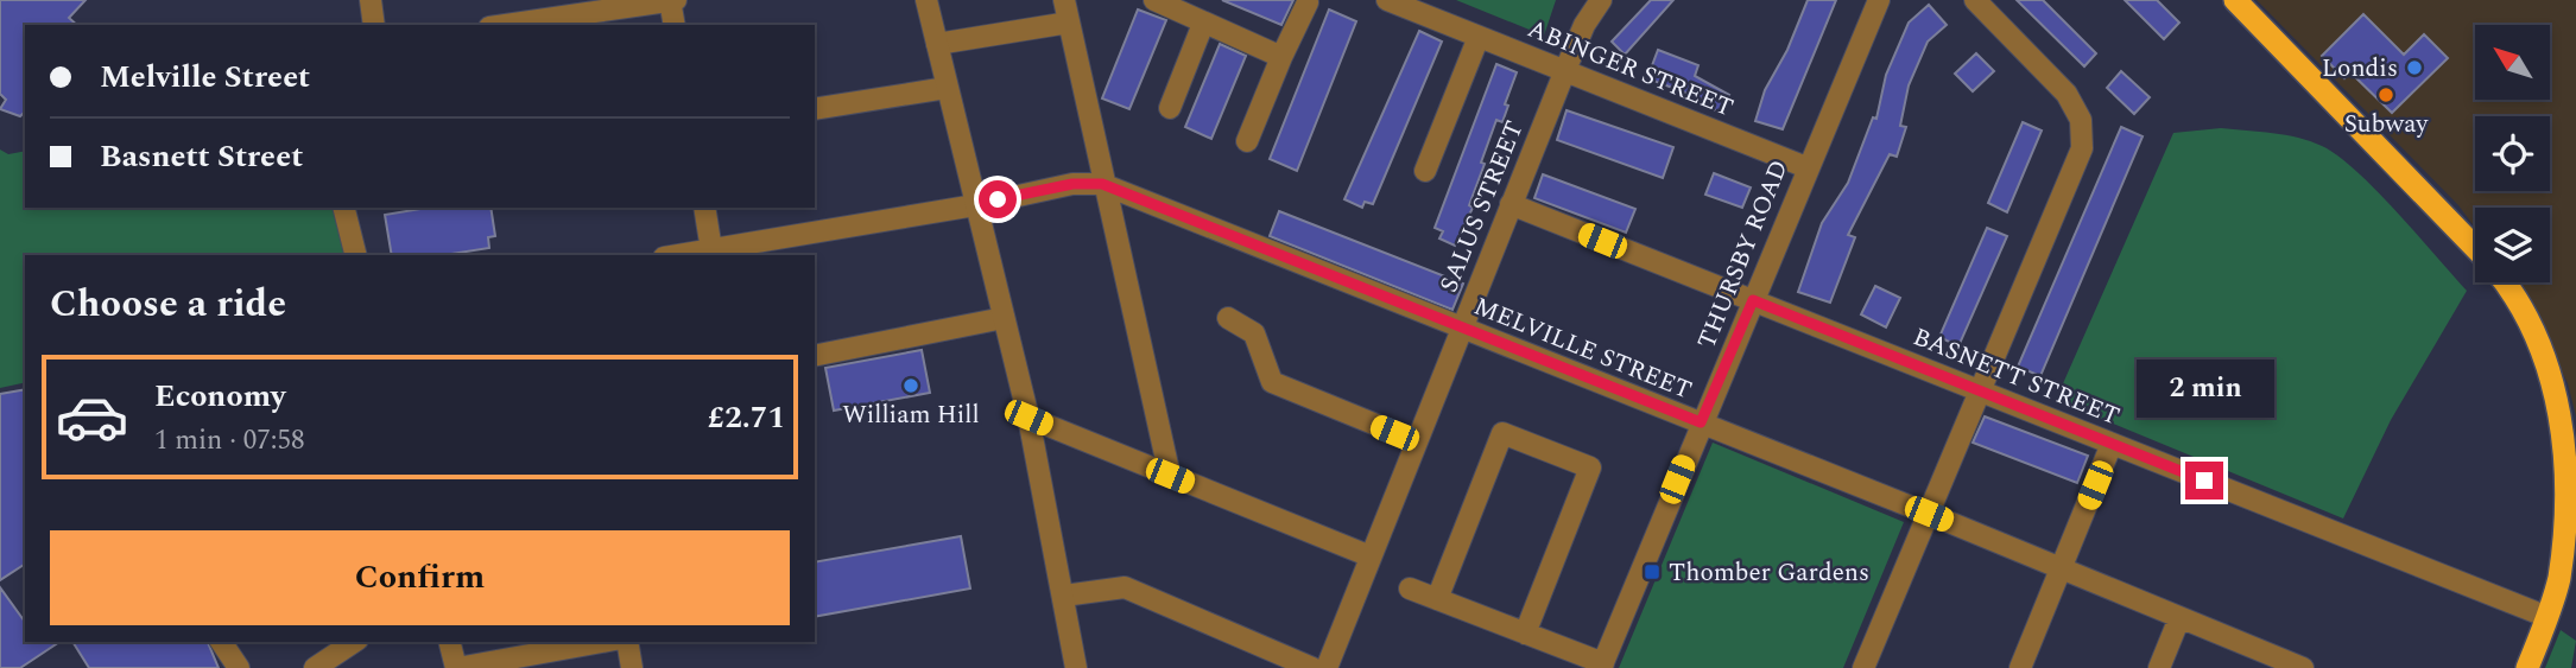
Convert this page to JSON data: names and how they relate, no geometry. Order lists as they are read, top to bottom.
{
  "streets": {
    "street": [
      "ABINGER STREET",
      "SALUS STREET",
      "THURSBY ROAD",
      "MELVILLE STREET",
      "BASNETT STREET"
    ]
  },
  "crossings": [
    ["ABINGER STREET", "SALUS STREET"],
    ["ABINGER STREET", "THURSBY ROAD"],
    ["SALUS STREET", "MELVILLE STREET"],
    ["SALUS STREET", "BASNETT STREET"],
    ["THURSBY ROAD", "MELVILLE STREET"],
    ["THURSBY ROAD", "BASNETT STREET"]
  ],
  "places": {
    "other": ["Londis", "Subway", "William Hill"],
    "transit": ["Thomber Gardens"]
  },
  "north": "top left",
  "page": {
    "banner": ["Melville Street", "Basnett Street"],
    "heading": "Choose a ride",
    "list": [
      {
        "name": "Economy",
        "note": "1 min · 07:58",
        "value": "£2.71"
      }
    ],
    "bubble": "2 min",
    "buttons": "Confirm"
  }
}
